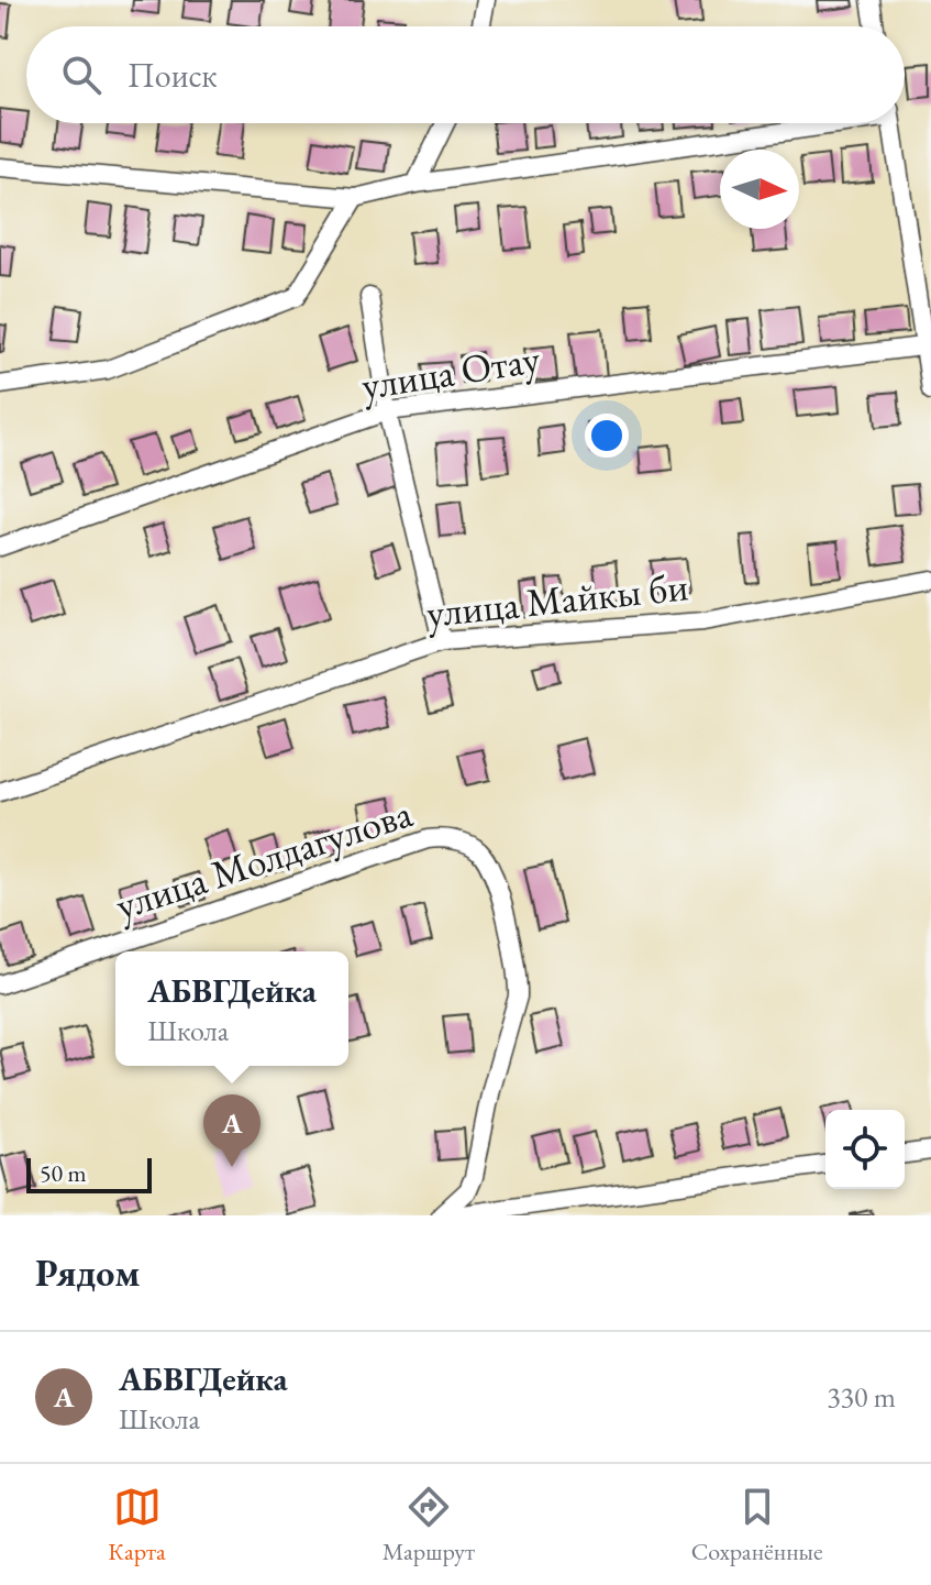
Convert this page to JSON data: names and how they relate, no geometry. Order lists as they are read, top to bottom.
{
  "streets": {
    "street": ["улица Отау", "улица Майкы би", "улица Молдагулова"]
  },
  "scale_bar": "50 m",
  "north": "right",
  "page": {
    "search": "Поиск",
    "popup": ["АБВГДейка", "Школа"],
    "pins": "A",
    "scale": "50 m",
    "heading": "Рядом",
    "list": [
      {
        "mark": "A",
        "name": "АБВГДейка",
        "note": "Школа",
        "value": "330 m"
      }
    ],
    "nav": ["Карта", "Маршрут", "Сохранённые"]
  }
}
